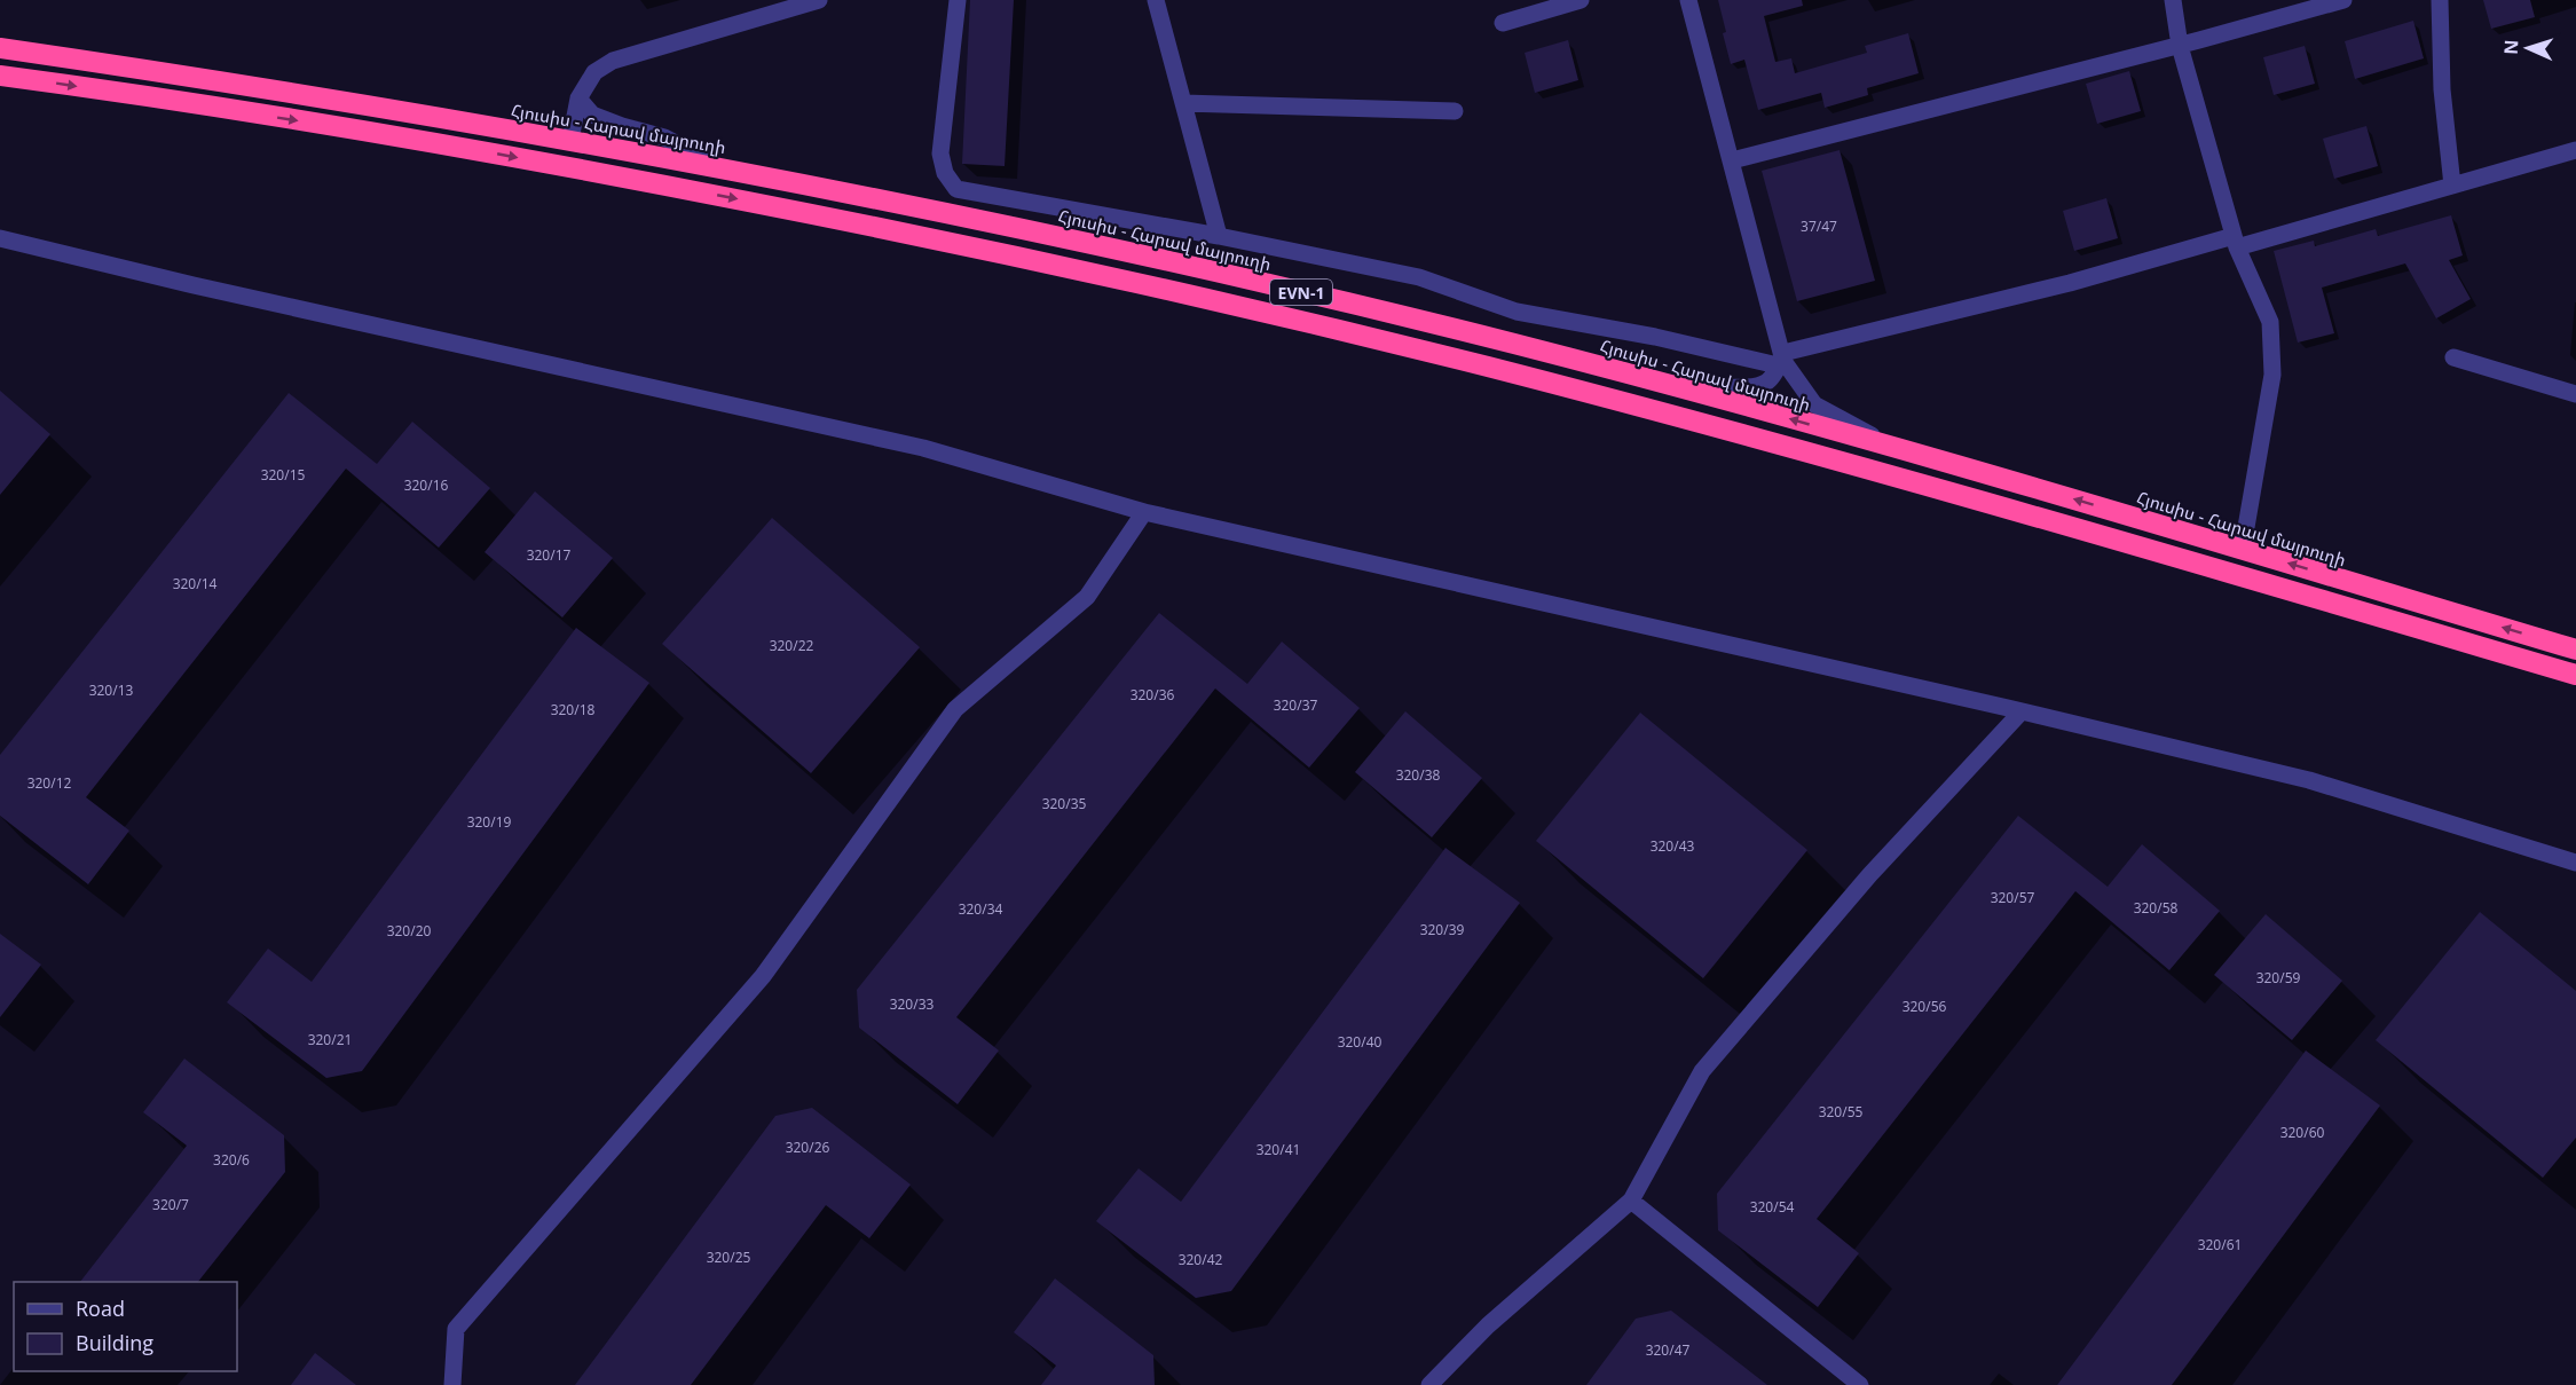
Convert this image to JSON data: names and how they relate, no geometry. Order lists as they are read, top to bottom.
{
  "streets": {
    "highway": ["Հյուսիս - Հարավ մայրուղի", "EVN-1"]
  },
  "house_numbers": [
    "37/47",
    "320/15",
    "320/16",
    "320/17",
    "320/14",
    "320/22",
    "320/13",
    "320/36",
    "320/37",
    "320/18",
    "320/38",
    "320/12",
    "320/35",
    "320/19",
    "320/43",
    "320/57",
    "320/58",
    "320/34",
    "320/39",
    "320/20",
    "320/59",
    "320/33",
    "320/56",
    "320/21",
    "320/40",
    "320/55",
    "320/60",
    "320/26",
    "320/41",
    "320/6",
    "320/7",
    "320/54",
    "320/61",
    "320/25",
    "320/42",
    "320/47"
  ],
  "legend": ["Road", "Building"],
  "north": "left"
}
